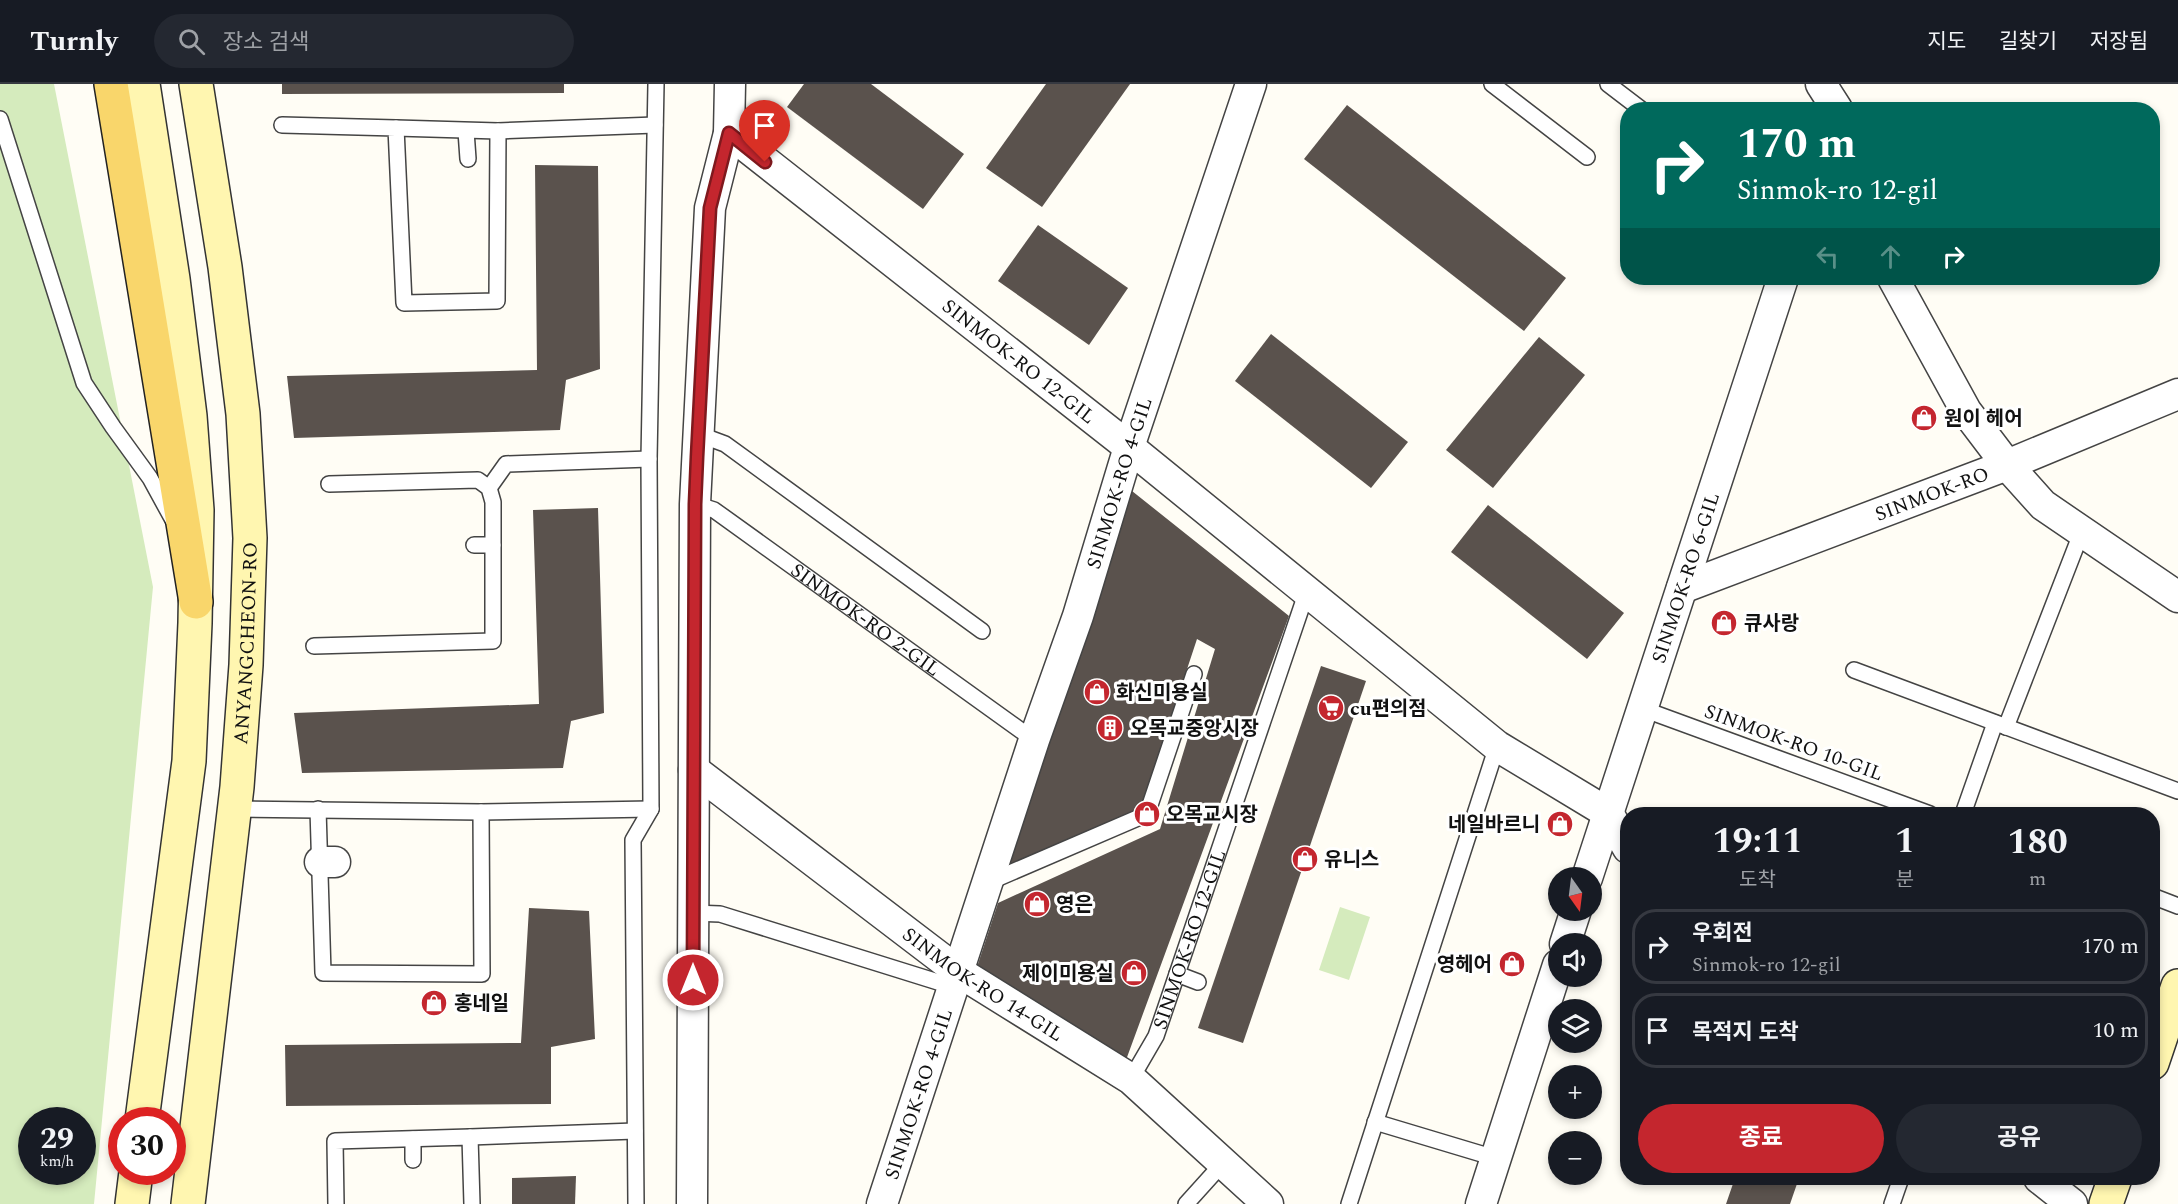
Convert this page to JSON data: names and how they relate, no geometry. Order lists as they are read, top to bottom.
{
  "streets": {
    "main road": ["ANYANGCHEON-RO"],
    "street": [
      "SINMOK-RO 12-GIL",
      "SINMOK-RO 4-GIL",
      "SINMOK-RO",
      "SINMOK-RO 6-GIL",
      "SINMOK-RO 14-GIL"
    ],
    "lane": ["SINMOK-RO 2-GIL", "SINMOK-RO 10-GIL"]
  },
  "crossings": [
    ["SINMOK-RO 12-GIL", "SINMOK-RO 4-GIL"],
    ["SINMOK-RO 12-GIL", "SINMOK-RO 6-GIL"],
    ["SINMOK-RO 12-GIL", "SINMOK-RO 14-GIL"],
    ["SINMOK-RO 4-GIL", "SINMOK-RO 2-GIL"],
    ["SINMOK-RO 4-GIL", "SINMOK-RO 14-GIL"],
    ["SINMOK-RO", "SINMOK-RO 6-GIL"],
    ["SINMOK-RO 6-GIL", "SINMOK-RO 10-GIL"]
  ],
  "places": {
    "shop": [
      "원이 헤어",
      "큐사랑",
      "화신미용실",
      "오목교시장",
      "네일바르니",
      "유니스",
      "영은",
      "영헤어",
      "제이미용실",
      "홍네일"
    ],
    "supermarket": ["cu편의점"],
    "building": ["오목교중앙시장"]
  },
  "north": "bottom",
  "page": {
    "header": "Turnly",
    "search": "장소 검색",
    "nav": ["지도", "길찾기", "저장됨"],
    "turn": ["170 m", "Sinmok-ro 12-gil"],
    "eta": [
      "19:11",
      "도착",
      "1",
      "분",
      "180",
      "m"
    ],
    "map_buttons": ["+", "−"],
    "list": [
      {
        "name": "우회전",
        "note": "Sinmok-ro 12-gil",
        "value": "170 m"
      },
      {
        "name": "목적지 도착",
        "value": "10 m"
      }
    ],
    "buttons": ["종료", "공유"],
    "speed": "29 km/h",
    "limit": "30"
  }
}
